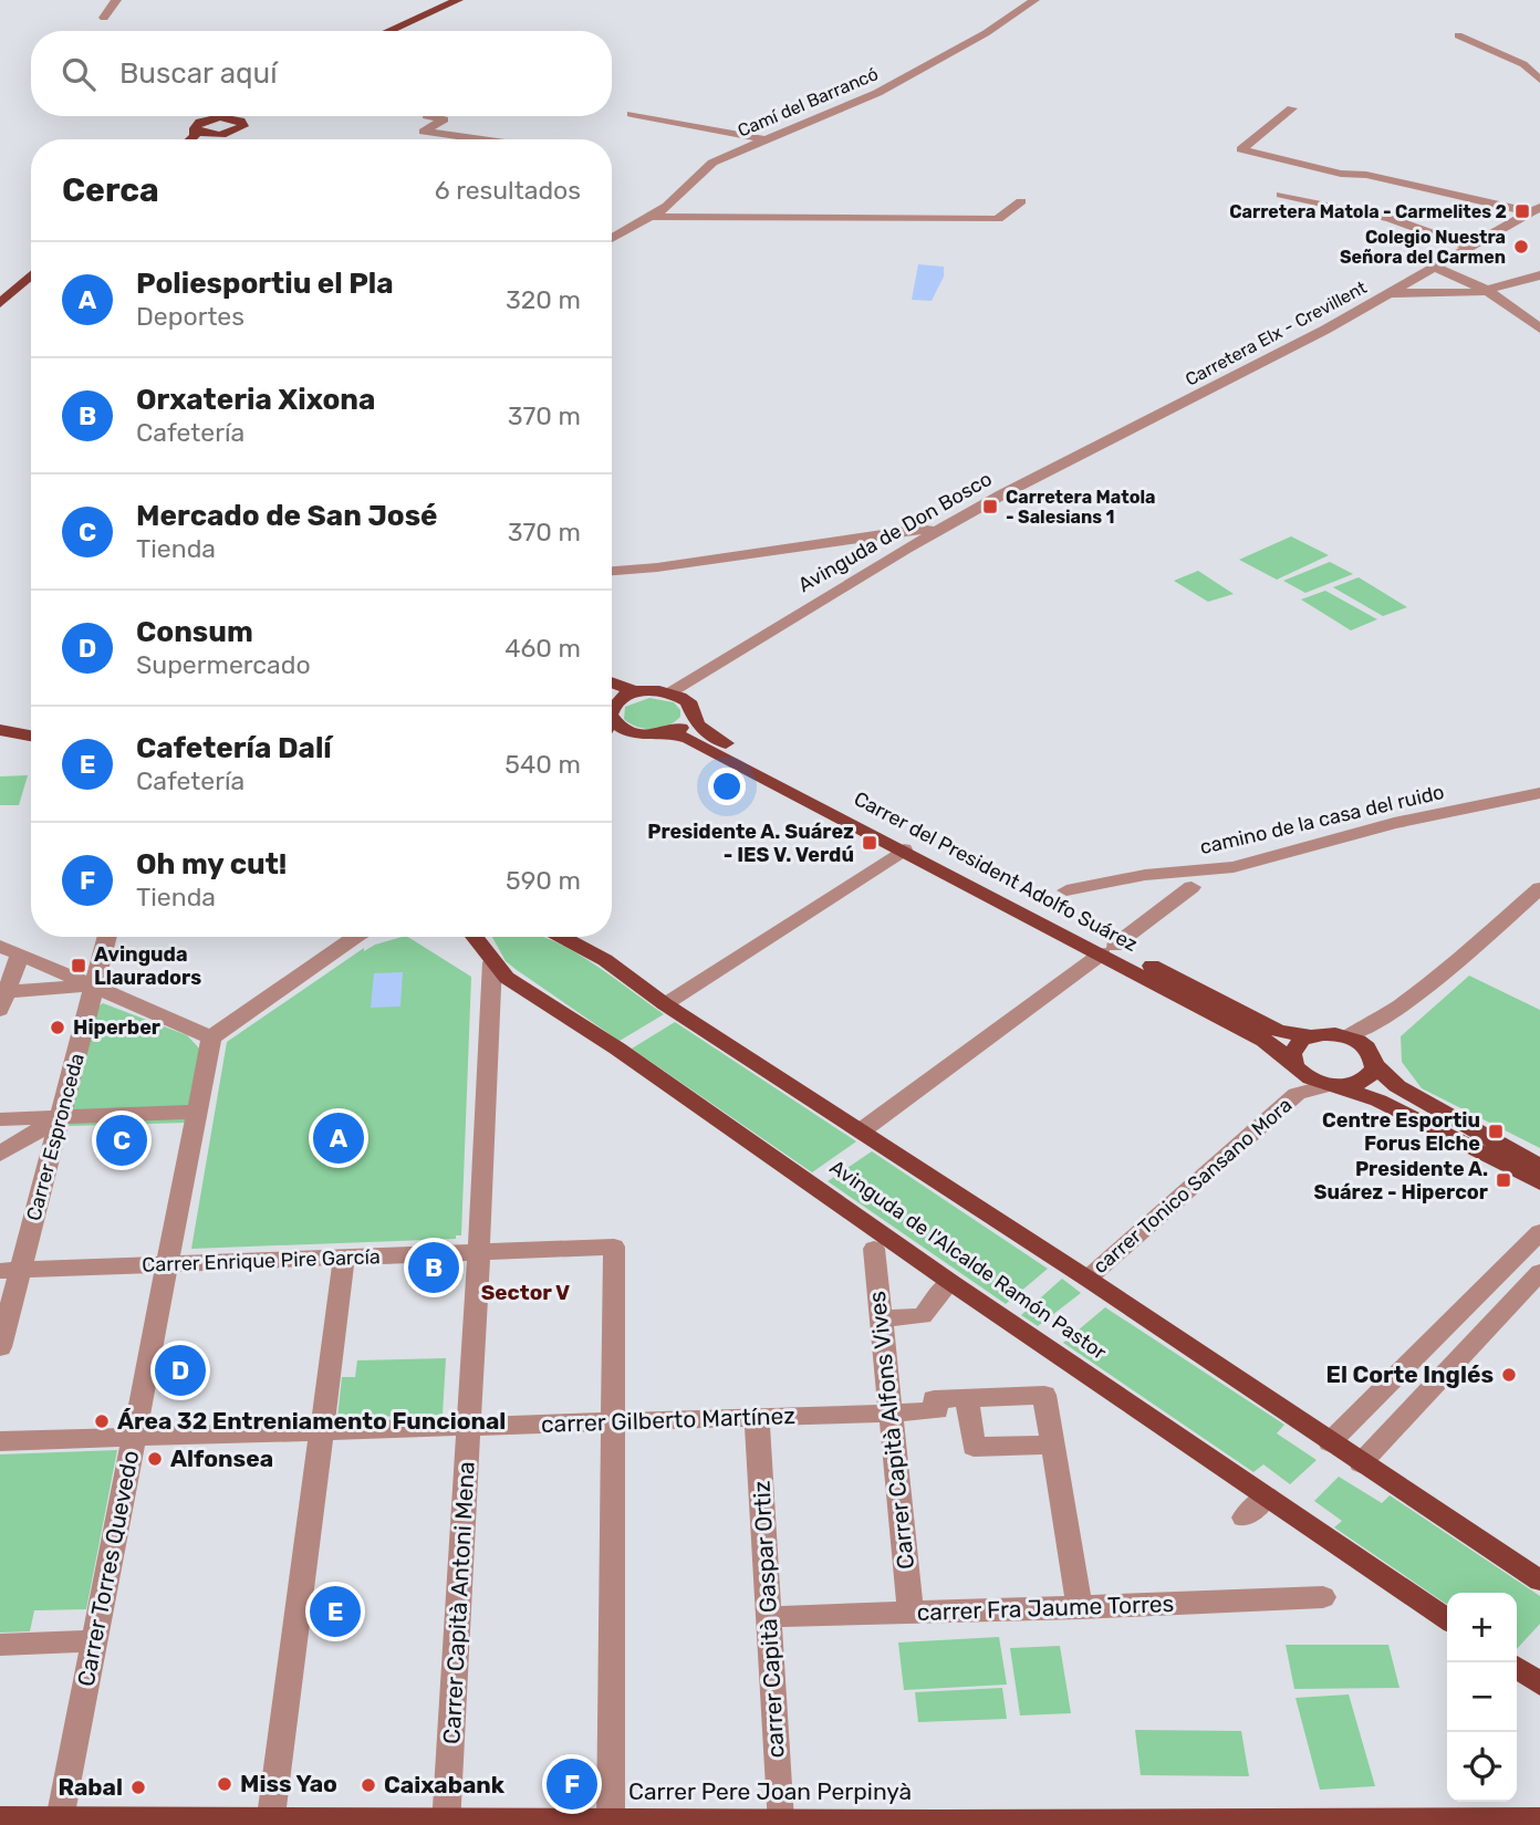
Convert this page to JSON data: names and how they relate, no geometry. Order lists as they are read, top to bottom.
{
  "streets": {
    "main road": ["Carrer del President Adolfo Suárez", "Avinguda de l'Alcalde Ramón Pastor", "Carrer Pere Joan Perpinyà"],
    "street": [
      "Camí del Barrancó",
      "Carretera Elx - Crevillent",
      "Avinguda de Don Bosco",
      "camino de la casa del ruido",
      "Carrer Espronceda",
      "carrer Tonico Sansano Mora",
      "Carrer Enrique Pire García",
      "carrer Gilberto Martínez",
      "Carrer Capità Alfons Vives",
      "Carrer Torres Quevedo",
      "Carrer Capità Antoni Mena",
      "carrer Fra Jaume Torres",
      "carrer Capità Gaspar Ortiz"
    ]
  },
  "crossings": [
    ["Carretera Elx - Crevillent", "Avinguda de Don Bosco"],
    ["Avinguda de Don Bosco", "Carrer del President Adolfo Suárez"],
    ["Carrer del President Adolfo Suárez", "carrer Tonico Sansano Mora"],
    ["Carrer Espronceda", "Carrer Enrique Pire García"],
    ["Avinguda de l'Alcalde Ramón Pastor", "Carrer Capità Antoni Mena"],
    ["Carrer Enrique Pire García", "carrer Gilberto Martínez"],
    ["Carrer Enrique Pire García", "Carrer Torres Quevedo"],
    ["Carrer Enrique Pire García", "Carrer Capità Antoni Mena"],
    ["carrer Gilberto Martínez", "Carrer Capità Alfons Vives"],
    ["carrer Gilberto Martínez", "Carrer Torres Quevedo"],
    ["carrer Gilberto Martínez", "Carrer Capità Antoni Mena"],
    ["carrer Gilberto Martínez", "carrer Capità Gaspar Ortiz"],
    ["Carrer Capità Alfons Vives", "carrer Fra Jaume Torres"],
    ["Carrer Torres Quevedo", "Carrer Pere Joan Perpinyà"],
    ["Carrer Capità Antoni Mena", "Carrer Pere Joan Perpinyà"],
    ["carrer Fra Jaume Torres", "carrer Capità Gaspar Ortiz"],
    ["carrer Capità Gaspar Ortiz", "Carrer Pere Joan Perpinyà"]
  ],
  "districts": ["Sector V"],
  "places": {
    "transit": [
      "Carretera Matola - Carmelites 2",
      "Carretera Matola - Salesians 1",
      "Presidente A. Suárez - IES V. Verdú",
      "Avinguda Llauradors",
      "Centre Esportiu Forus Elche",
      "Presidente A. Suárez - Hipercor"
    ],
    "other": [
      "Colegio Nuestra Señora del Carmen",
      "Hiperber",
      "El Corte Inglés",
      "Área 32 Entreniamento Funcional",
      "Alfonsea",
      "Miss Yao",
      "Caixabank",
      "Rabal"
    ]
  },
  "page": {
    "search": "Buscar aquí",
    "heading": ["Cerca", "6 resultados"],
    "list": [
      {
        "mark": "A",
        "name": "Poliesportiu el Pla",
        "note": "Deportes",
        "value": "320 m"
      },
      {
        "mark": "B",
        "name": "Orxateria Xixona",
        "note": "Cafetería",
        "value": "370 m"
      },
      {
        "mark": "C",
        "name": "Mercado de San José",
        "note": "Tienda",
        "value": "370 m"
      },
      {
        "mark": "D",
        "name": "Consum",
        "note": "Supermercado",
        "value": "460 m"
      },
      {
        "mark": "E",
        "name": "Cafetería Dalí",
        "note": "Cafetería",
        "value": "540 m"
      },
      {
        "mark": "F",
        "name": "Oh my cut!",
        "note": "Tienda",
        "value": "590 m"
      }
    ],
    "pins": [
      "A",
      "C",
      "B",
      "D",
      "E",
      "F"
    ],
    "map_buttons": ["+", "−"]
  }
}
